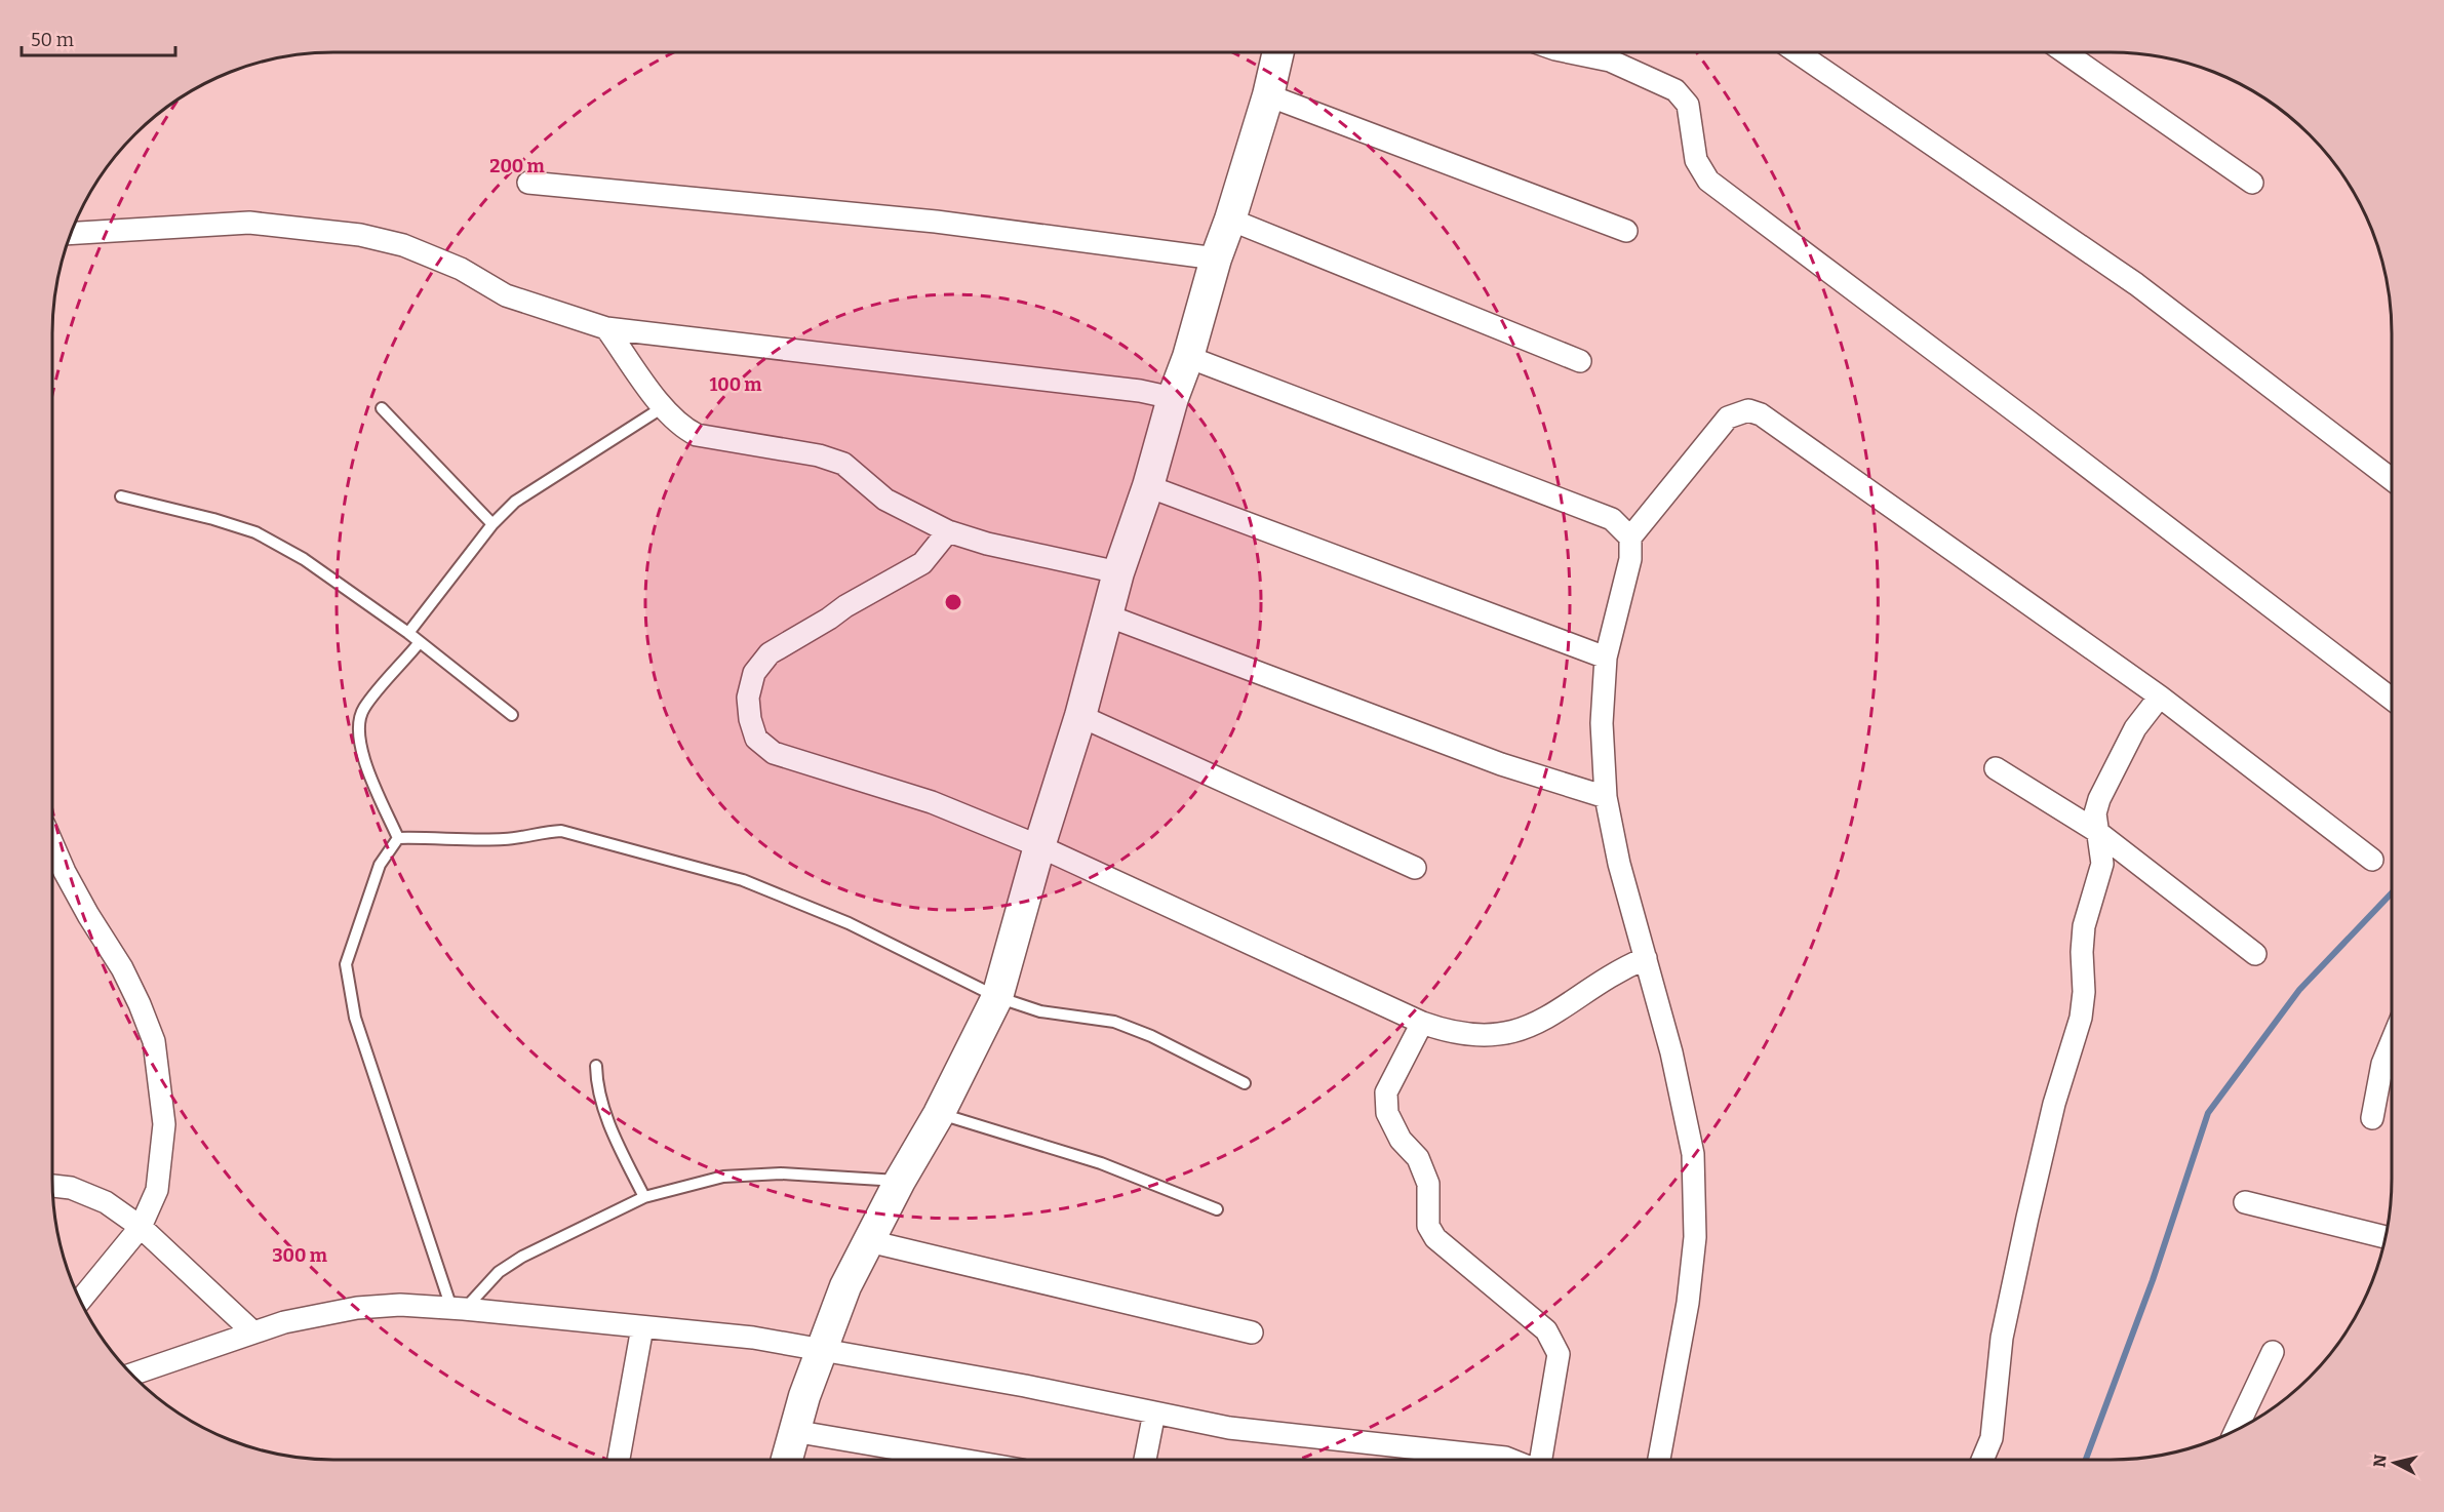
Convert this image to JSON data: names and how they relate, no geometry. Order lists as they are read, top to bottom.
{
  "scale_bar": "50 m",
  "north": "left",
  "rings": ["200 m", "100 m", "300 m"]
}
